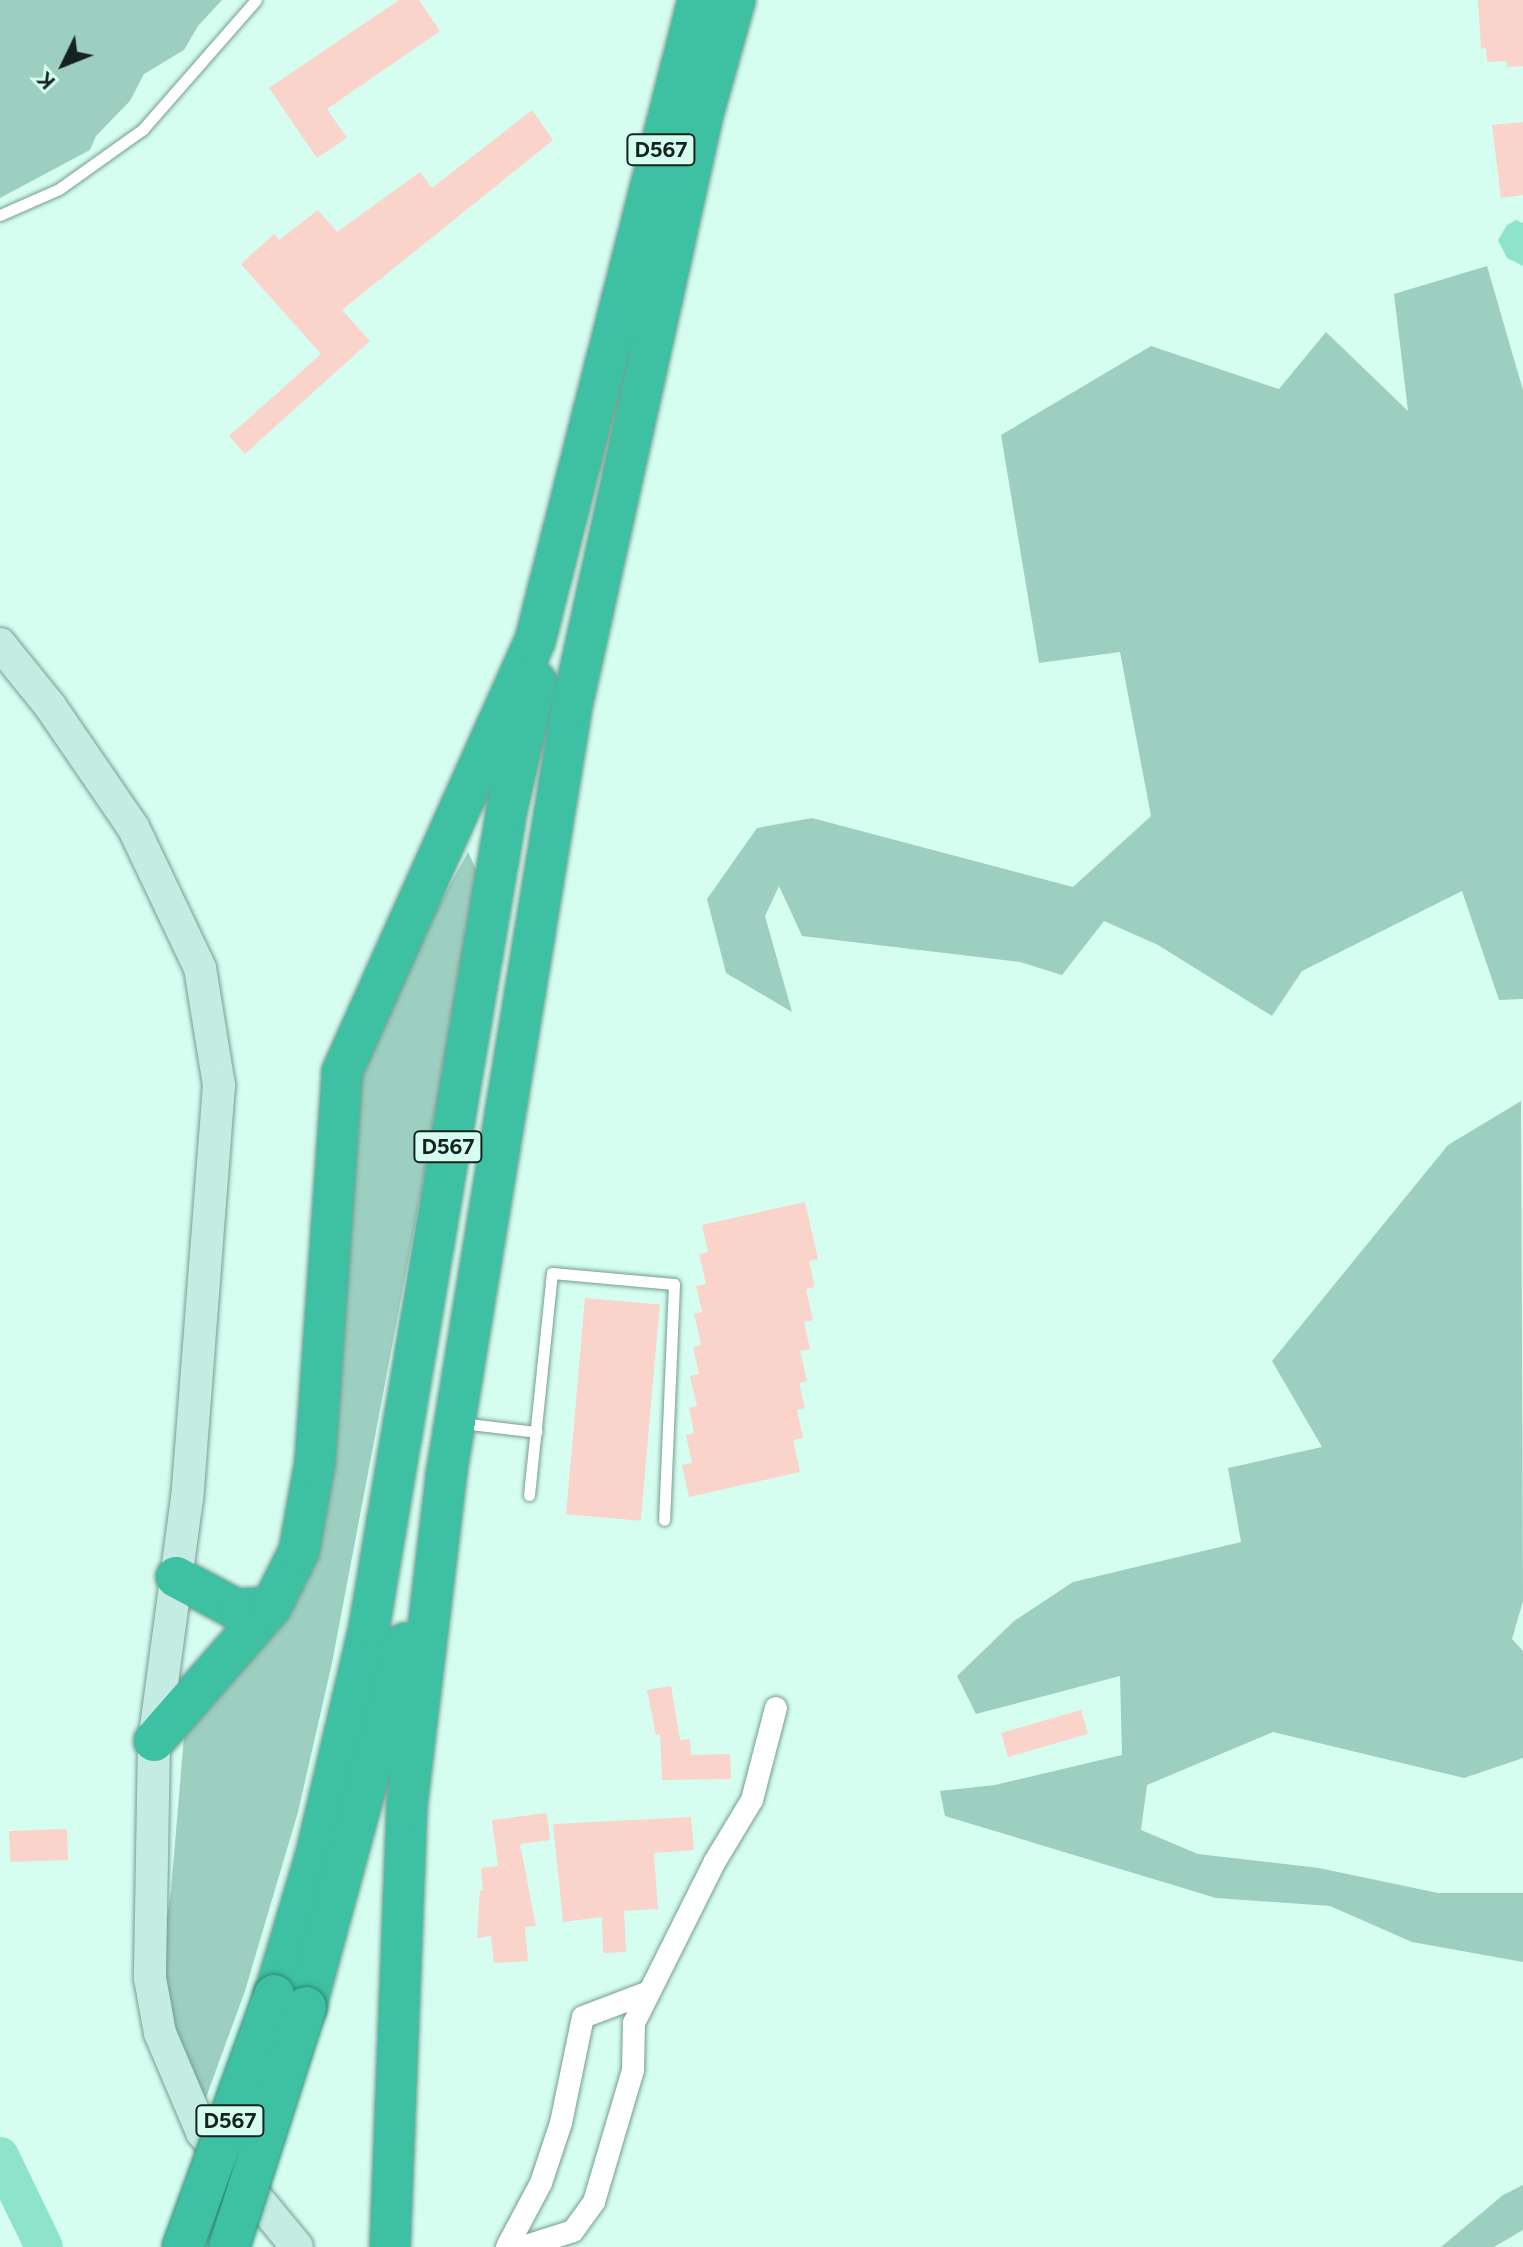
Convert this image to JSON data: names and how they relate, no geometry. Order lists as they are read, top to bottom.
{
  "streets": {
    "highway": ["D567"]
  },
  "north": "bottom left"
}
